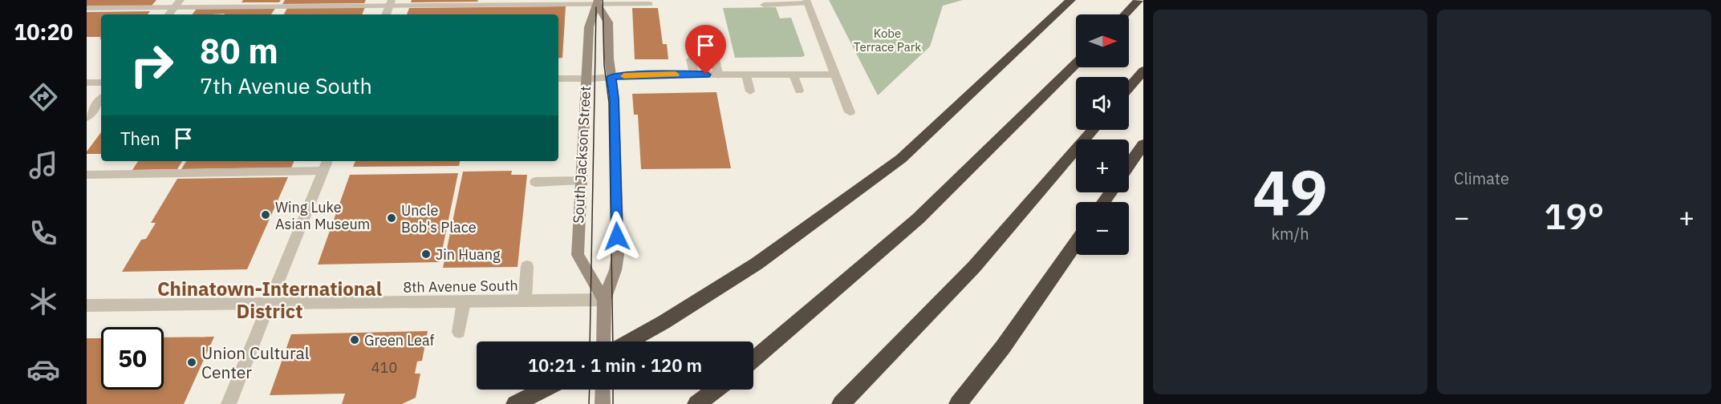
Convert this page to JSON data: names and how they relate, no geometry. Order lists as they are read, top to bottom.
{
  "streets": {
    "main road": ["South Jackson Street"],
    "street": ["8th Avenue South"]
  },
  "crossings": [
    ["South Jackson Street", "8th Avenue South"]
  ],
  "districts": ["Chinatown-International District"],
  "parks": ["Kobe Terrace Park"],
  "places": [
    "Wing Luke Asian Museum",
    "Uncle Bob's Place",
    "Jin Huang",
    "Green Leaf",
    "Union Cultural Center"
  ],
  "house_numbers": ["410"],
  "north": "right",
  "page": {
    "tabs": "10:20",
    "tile": [
      ["49", "km/h"],
      "Climate"
    ],
    "map_buttons": ["+", "−"],
    "turn": ["80 m", "7th Avenue South"],
    "then": "Then",
    "heat": ["−", "19°", "+"],
    "limit": "50",
    "trip": "10:21 · 1 min · 120 m"
  }
}
